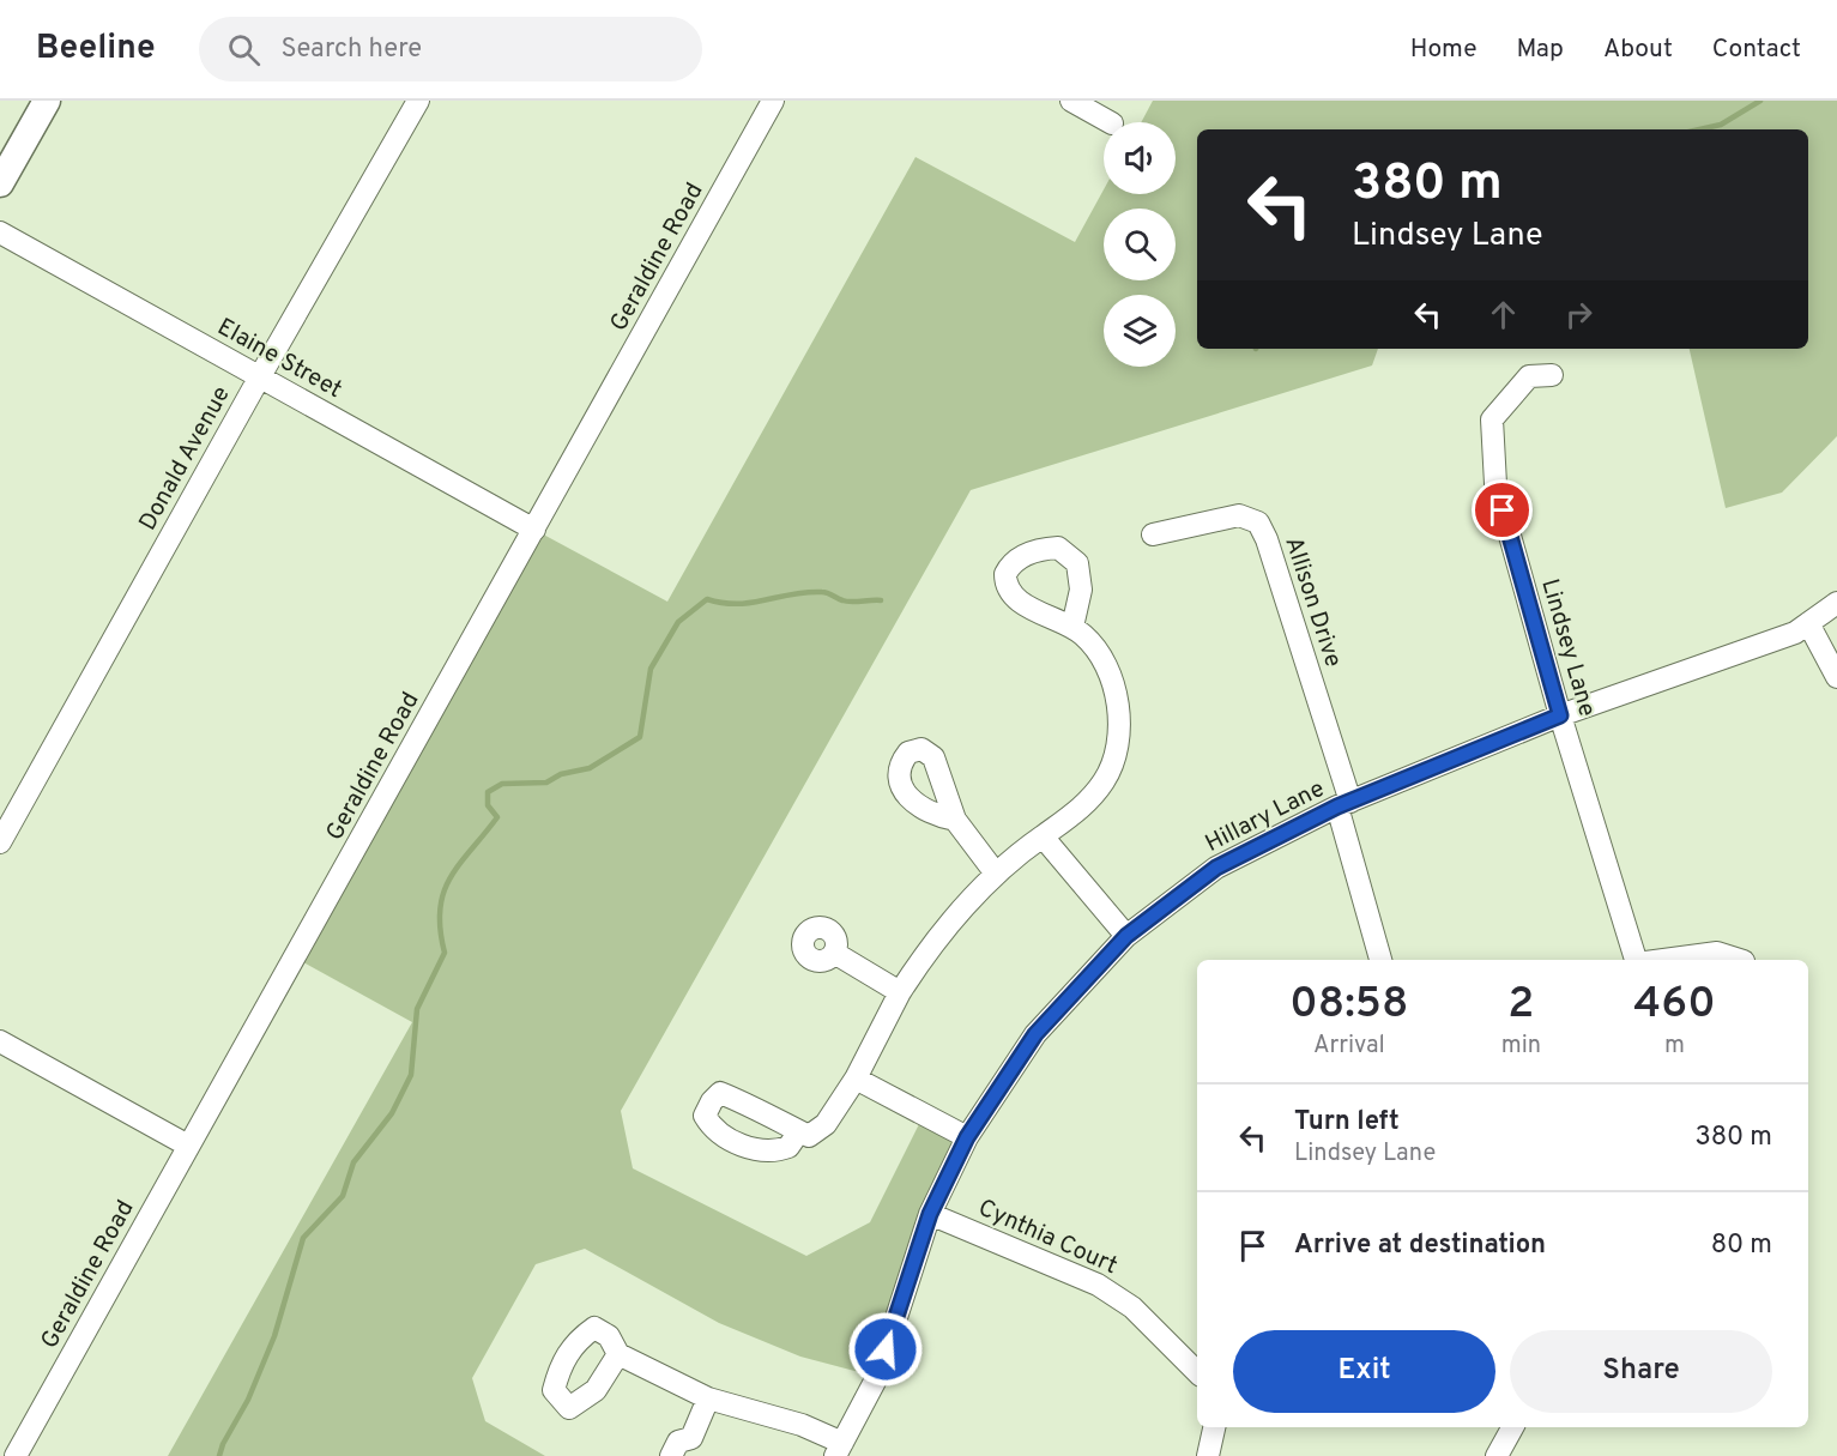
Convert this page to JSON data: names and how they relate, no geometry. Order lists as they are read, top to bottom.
{
  "streets": {
    "street": [
      "Geraldine Road",
      "Elaine Street",
      "Donald Avenue",
      "Allison Drive",
      "Lindsey Lane",
      "Hillary Lane",
      "Cynthia Court"
    ]
  },
  "crossings": [
    ["Geraldine Road", "Elaine Street"],
    ["Elaine Street", "Donald Avenue"],
    ["Allison Drive", "Hillary Lane"],
    ["Lindsey Lane", "Hillary Lane"],
    ["Hillary Lane", "Cynthia Court"]
  ],
  "page": {
    "header": "Beeline",
    "search": "Search here",
    "nav": [
      "Home",
      "Map",
      "About",
      "Contact"
    ],
    "turn": ["380 m", "Lindsey Lane"],
    "eta": [
      "08:58",
      "Arrival",
      "2",
      "min",
      "460",
      "m"
    ],
    "list": [
      {
        "name": "Turn left",
        "note": "Lindsey Lane",
        "value": "380 m"
      },
      {
        "name": "Arrive at destination",
        "value": "80 m"
      }
    ],
    "buttons": ["Exit", "Share"]
  }
}
